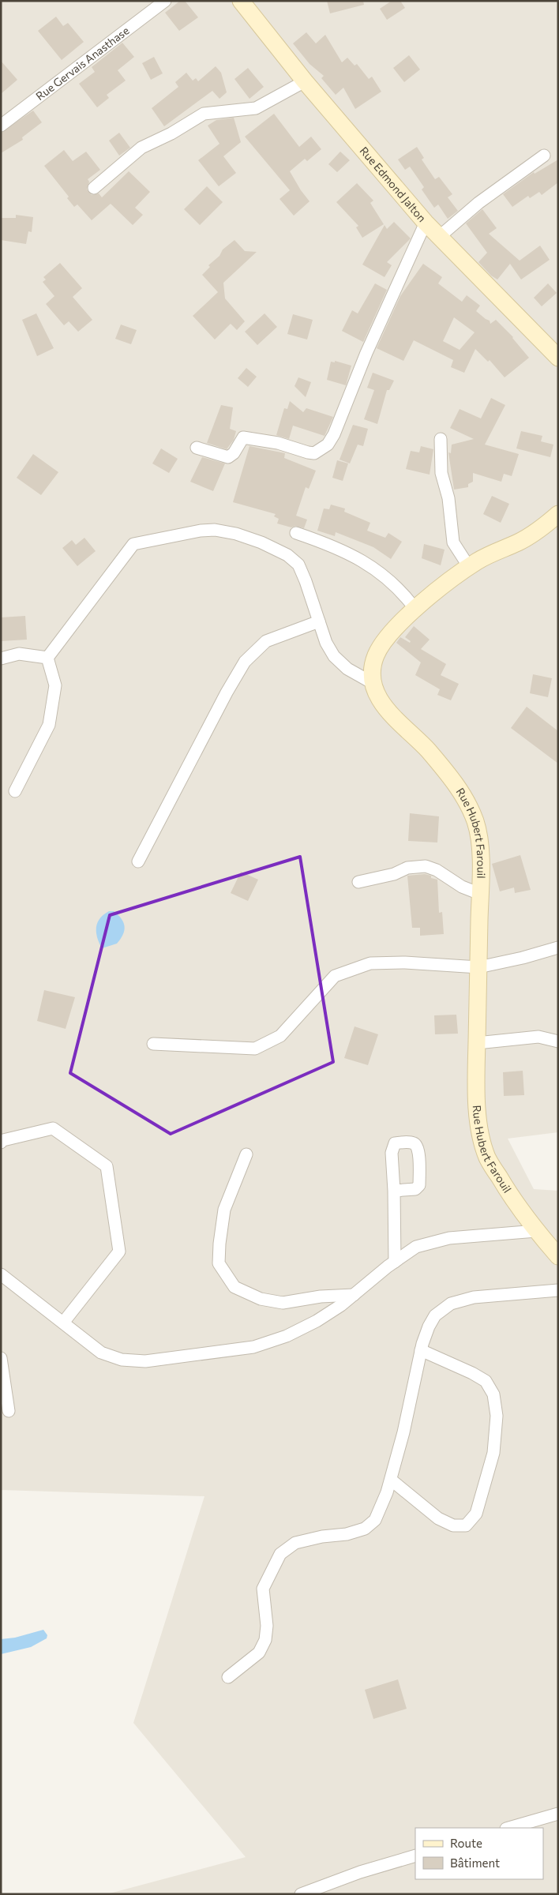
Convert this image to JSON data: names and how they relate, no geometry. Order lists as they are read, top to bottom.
{
  "streets": {
    "street": ["Rue Gervais Anasthase", "Rue Edmond Jalton", "Rue Hubert Farouil"]
  },
  "legend": ["Route", "Bâtiment"]
}
